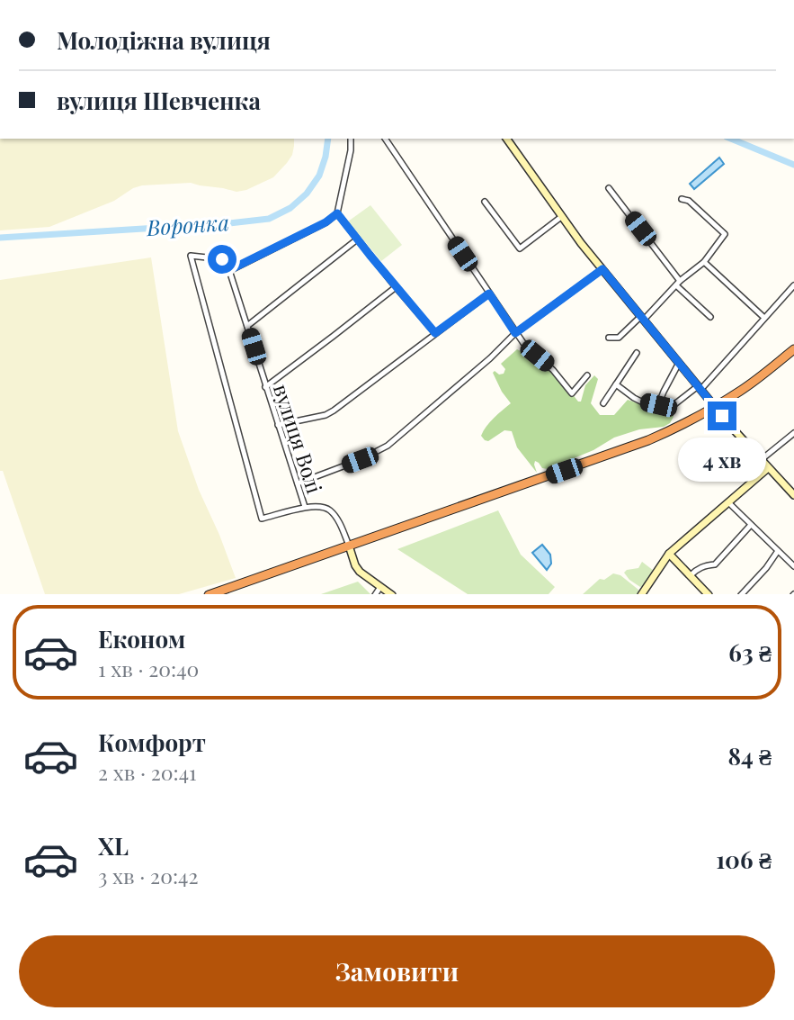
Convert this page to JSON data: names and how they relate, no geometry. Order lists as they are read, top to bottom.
{
  "streets": {
    "street": ["вулиця Волі"]
  },
  "water": ["Воронка"],
  "page": {
    "banner": ["Молодіжна вулиця", "вулиця Шевченка"],
    "bubble": "4 хв",
    "list": [
      {
        "name": "Економ",
        "note": "1 хв · 20:40",
        "value": "63 ₴"
      },
      {
        "name": "Комфорт",
        "note": "2 хв · 20:41",
        "value": "84 ₴"
      },
      {
        "name": "XL",
        "note": "3 хв · 20:42",
        "value": "106 ₴"
      }
    ],
    "buttons": "Замовити"
  }
}
